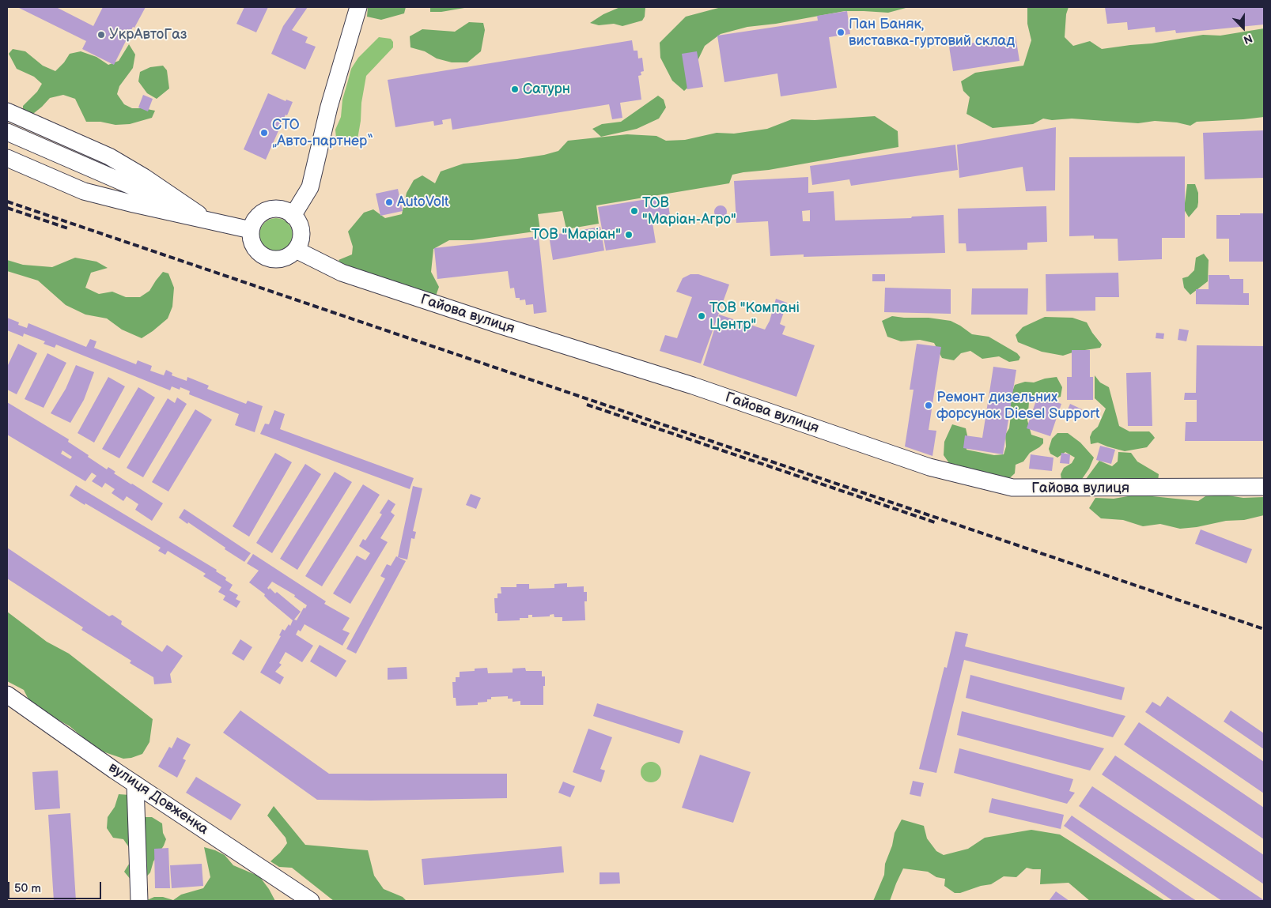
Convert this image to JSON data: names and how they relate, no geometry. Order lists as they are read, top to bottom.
{
  "streets": {
    "street": ["Гайова вулиця", "вулиця Довженка"]
  },
  "places": [
    "Пан Баняк, виставка-гуртовий склад",
    "УкрАвтоГаз",
    "Сатурн",
    "СТО „Авто-партнер“",
    "AutoVolt",
    "ТОВ \"Маріан-Агро\"",
    "ТОВ \"Маріан\"",
    "ТОВ \"Компані Центр\"",
    "Ремонт дизельних форсунок Diesel Support"
  ],
  "scale_bar": "50 m",
  "north": "bottom"
}
